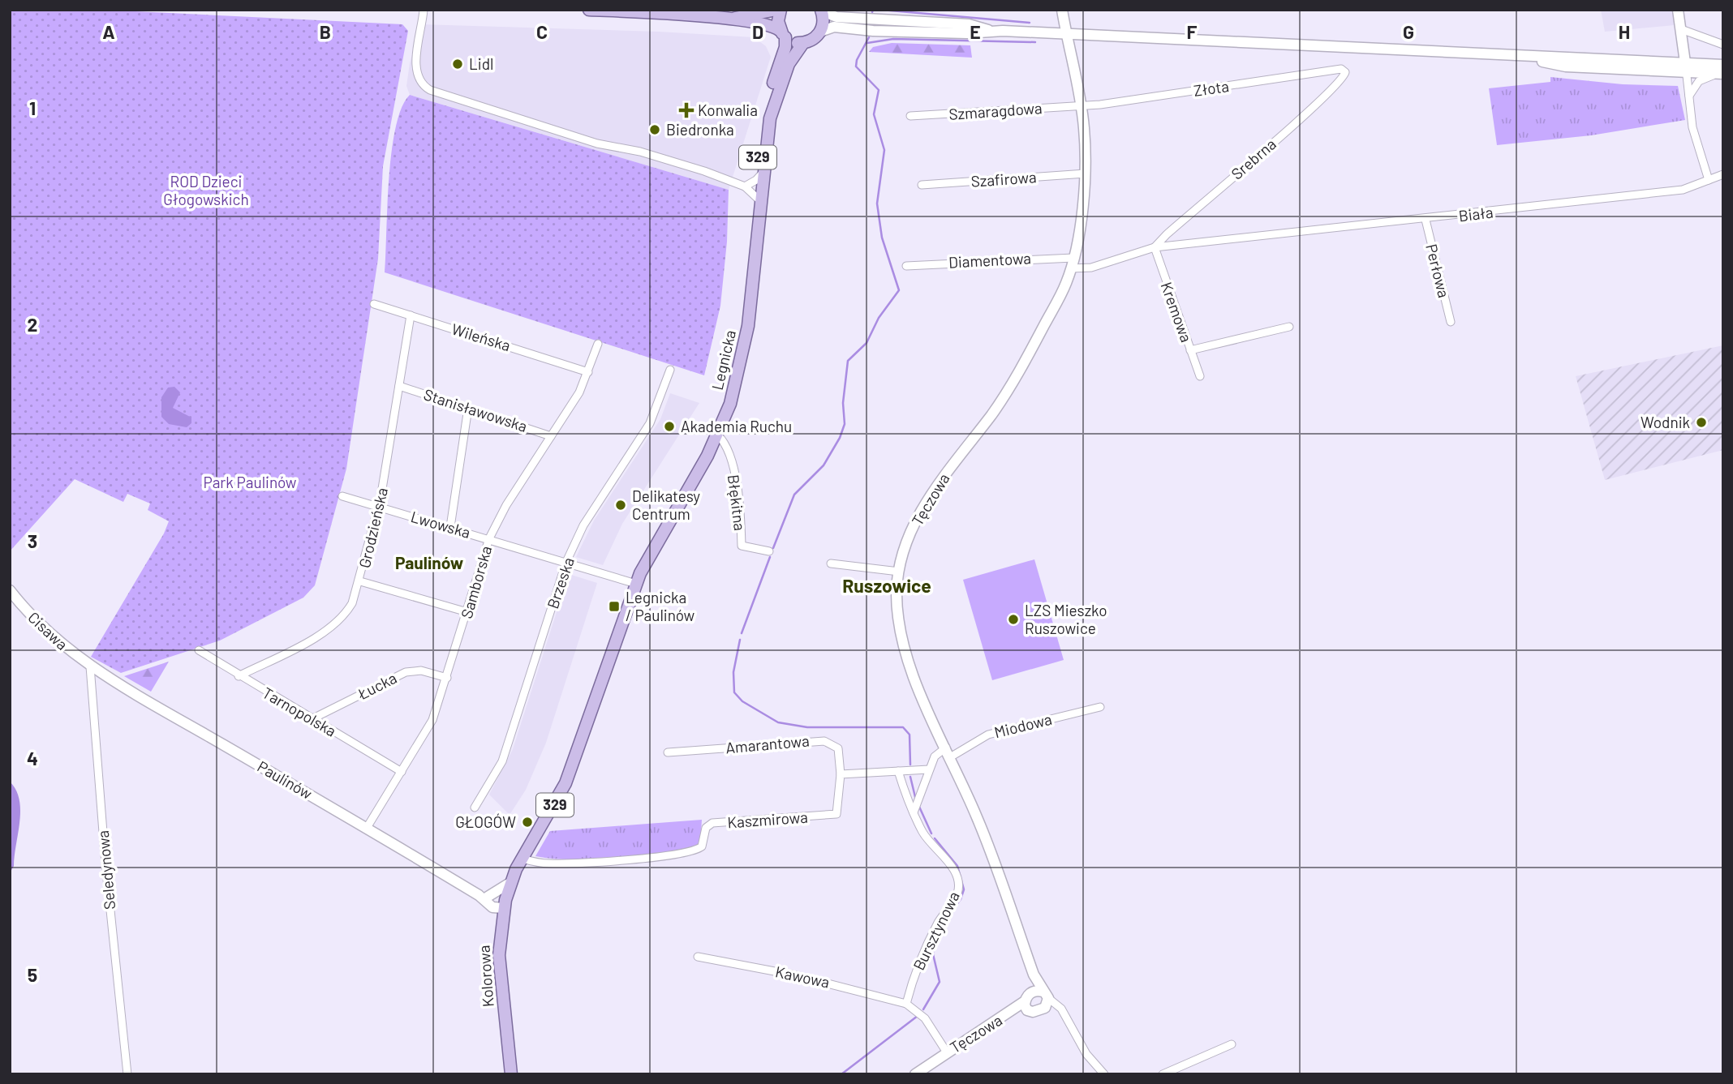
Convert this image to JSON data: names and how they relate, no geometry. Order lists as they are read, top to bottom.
{
  "streets": {
    "main road": ["329", "Legnicka", "Kolorowa"],
    "street": [
      "Złota",
      "Szmaragdowa",
      "Srebrna",
      "Szafirowa",
      "Biała",
      "Diamentowa",
      "Perłowa",
      "Kremowa",
      "Wileńska",
      "Stanisławowska",
      "Tęczowa",
      "Błękitna",
      "Lwowska",
      "Grodzieńska",
      "Samborska",
      "Brzeska",
      "Cisawa",
      "Łucka",
      "Tarnopolska",
      "Miodowa",
      "Amarantowa",
      "Paulinów",
      "Kaszmirowa",
      "Seledynowa",
      "Bursztynowa",
      "Kawowa"
    ]
  },
  "crossings": [
    ["Złota", "Szmaragdowa"],
    ["Złota", "Srebrna"],
    ["Złota", "Tęczowa"],
    ["Szmaragdowa", "Tęczowa"],
    ["Srebrna", "Biała"],
    ["Srebrna", "Kremowa"],
    ["Szafirowa", "Tęczowa"],
    ["Biała", "Perłowa"],
    ["Biała", "Kremowa"],
    ["Biała", "Tęczowa"],
    ["Diamentowa", "Tęczowa"],
    ["Wileńska", "Grodzieńska"],
    ["Wileńska", "Samborska"],
    ["Legnicka", "Błękitna"],
    ["Legnicka", "Lwowska"],
    ["Legnicka", "Paulinów"],
    ["Legnicka", "Kaszmirowa"],
    ["Legnicka", "Kolorowa"],
    ["Stanisławowska", "Grodzieńska"],
    ["Stanisławowska", "Samborska"],
    ["Tęczowa", "Miodowa"],
    ["Lwowska", "Grodzieńska"],
    ["Lwowska", "Samborska"],
    ["Lwowska", "Brzeska"],
    ["Grodzieńska", "Tarnopolska"],
    ["Samborska", "Łucka"],
    ["Samborska", "Tarnopolska"],
    ["Samborska", "Paulinów"],
    ["Cisawa", "Paulinów"],
    ["Cisawa", "Seledynowa"],
    ["Łucka", "Tarnopolska"],
    ["Amarantowa", "Kaszmirowa"],
    ["Paulinów", "Seledynowa"],
    ["Paulinów", "Kolorowa"],
    ["Bursztynowa", "Kawowa"]
  ],
  "districts": ["Paulinów", "Ruszowice"],
  "parks": ["ROD Dzieci Głogowskich", "Park Paulinów"],
  "places": {
    "other": [
      "Lidl",
      "Biedronka",
      "Wodnik",
      "Akademia Ruchu",
      "Delikatesy Centrum",
      "LZS Mieszko Ruszowice",
      "GŁOGÓW"
    ],
    "health": ["Konwalia"],
    "transit": ["Legnicka / Paulinów"]
  },
  "grid": {
    "columns": [
      "A",
      "B",
      "C",
      "D",
      "E",
      "F",
      "G",
      "H"
    ],
    "rows": [
      "1",
      "2",
      "3",
      "4",
      "5"
    ]
  }
}
